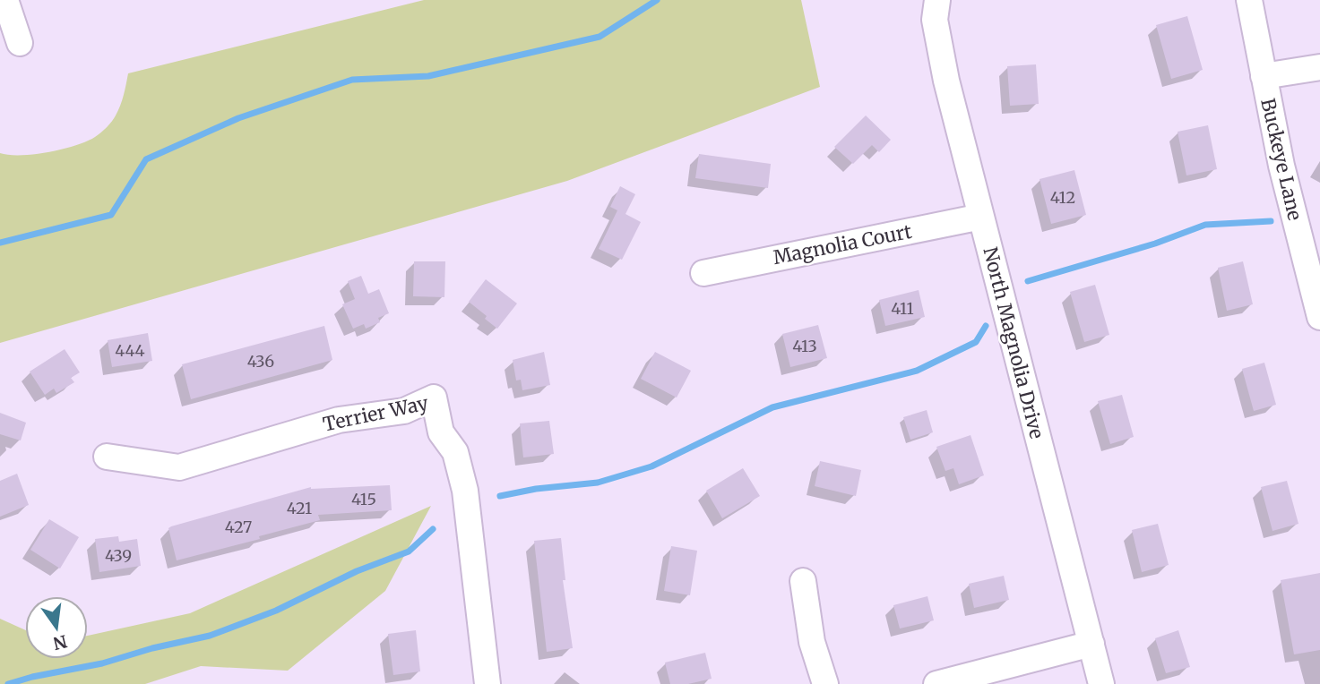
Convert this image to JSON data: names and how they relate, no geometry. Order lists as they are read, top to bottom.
{
  "streets": {
    "street": [
      "Buckeye Lane",
      "Magnolia Court",
      "North Magnolia Drive",
      "Terrier Way"
    ]
  },
  "crossings": [
    ["Magnolia Court", "North Magnolia Drive"]
  ],
  "house_numbers": [
    "412",
    "411",
    "413",
    "444",
    "436",
    "415",
    "421",
    "427",
    "439"
  ],
  "north": "bottom"
}
